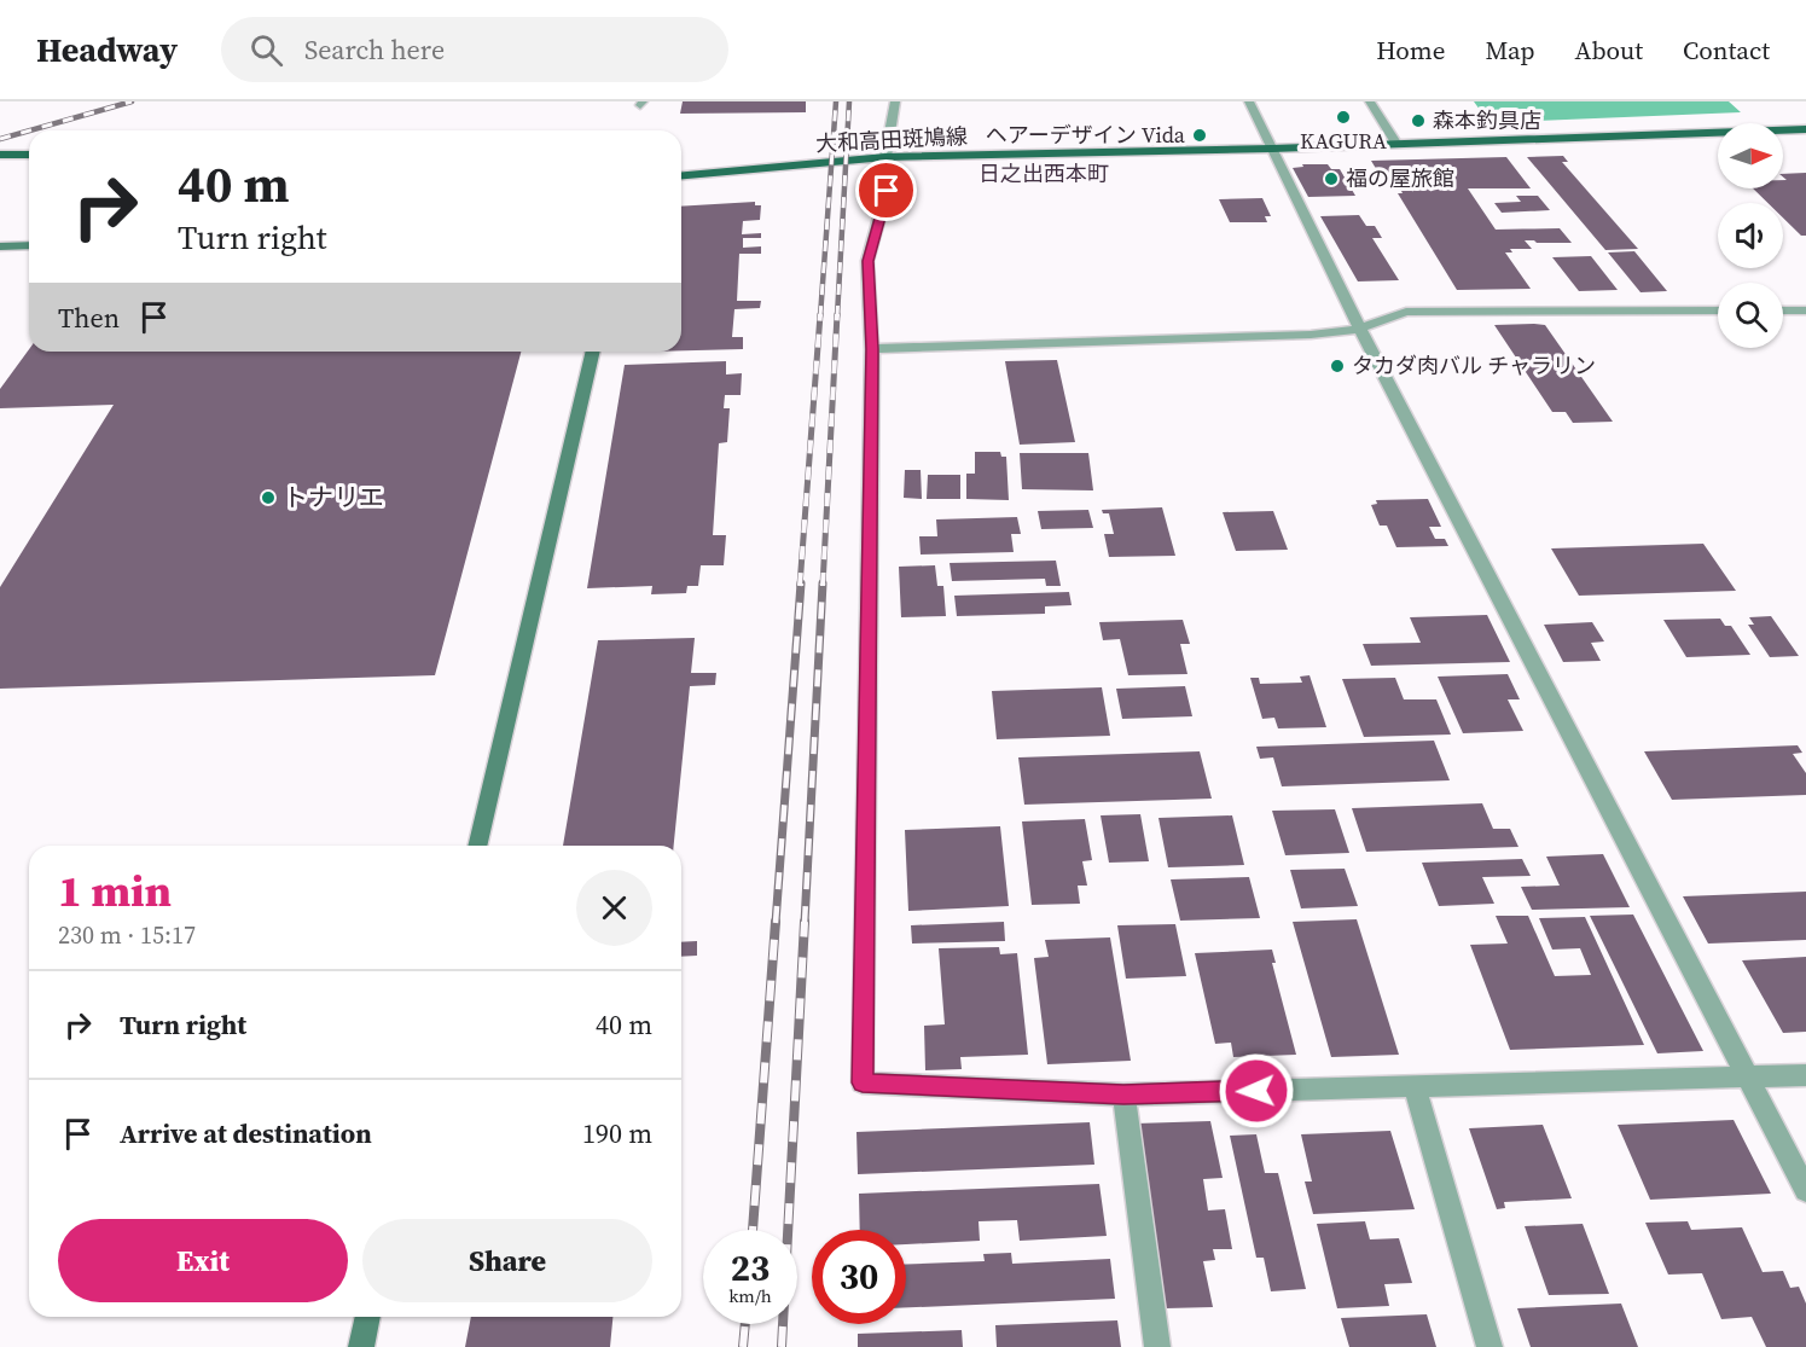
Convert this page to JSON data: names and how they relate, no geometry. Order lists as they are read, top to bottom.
{
  "streets": {
    "main road": ["大和高田斑鳩線"]
  },
  "districts": ["日之出西本町"],
  "places": [
    "KAGURA",
    "森本釣具店",
    "ヘアーデザイン Vida",
    "福の屋旅館",
    "タカダ肉バル チャラリン",
    "トナリエ"
  ],
  "north": "right",
  "page": {
    "header": "Headway",
    "search": "Search here",
    "nav": [
      "Home",
      "Map",
      "About",
      "Contact"
    ],
    "turn": ["40 m", "Turn right"],
    "then": "Then",
    "heading": ["1 min", "230 m · 15:17"],
    "list": [
      {
        "name": "Turn right",
        "value": "40 m"
      },
      {
        "name": "Arrive at destination",
        "value": "190 m"
      }
    ],
    "buttons": ["Exit", "Share"],
    "speed": "23 km/h",
    "limit": "30"
  }
}
